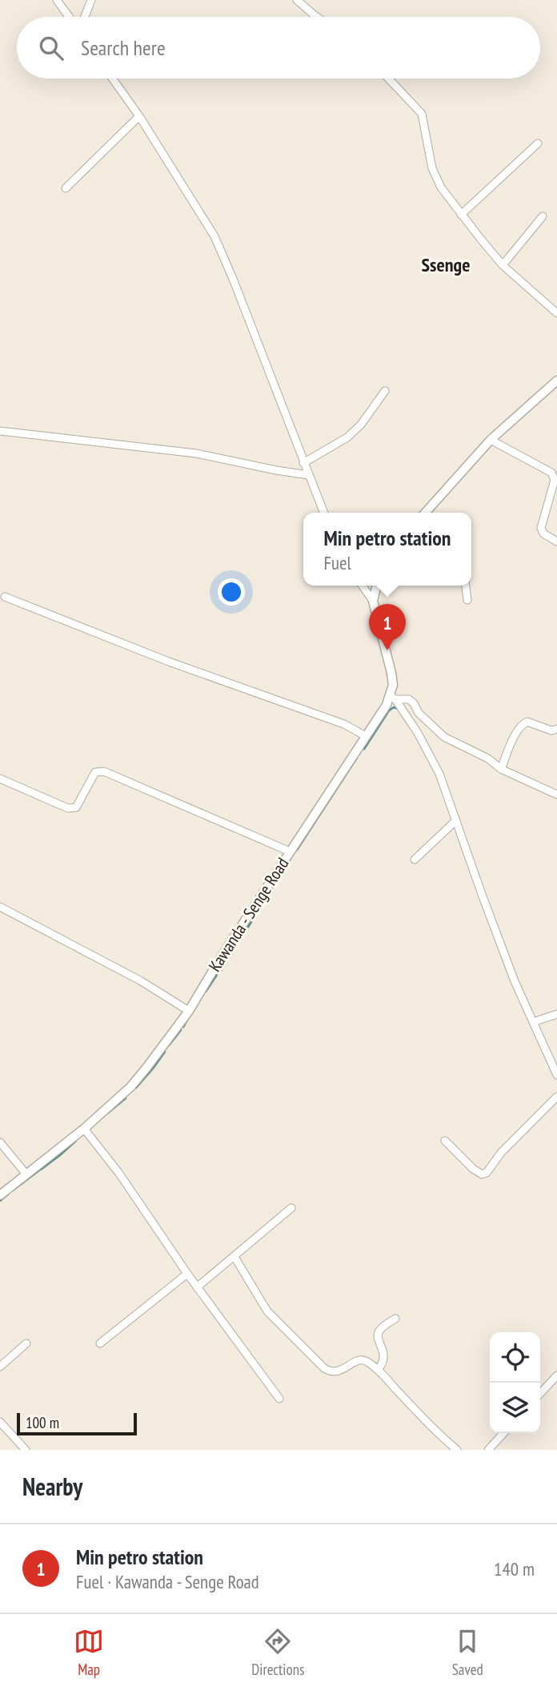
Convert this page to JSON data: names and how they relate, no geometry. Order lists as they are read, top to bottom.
{
  "streets": {
    "street": ["Kawanda - Senge Road"]
  },
  "districts": ["Ssenge"],
  "scale_bar": "100 m",
  "page": {
    "search": "Search here",
    "popup": ["Min petro station", "Fuel"],
    "pins": "1",
    "scale": "100 m",
    "heading": "Nearby",
    "list": [
      {
        "mark": "1",
        "name": "Min petro station",
        "note": "Fuel · Kawanda - Senge Road",
        "value": "140 m"
      }
    ],
    "nav": ["Map", "Directions", "Saved"]
  }
}
